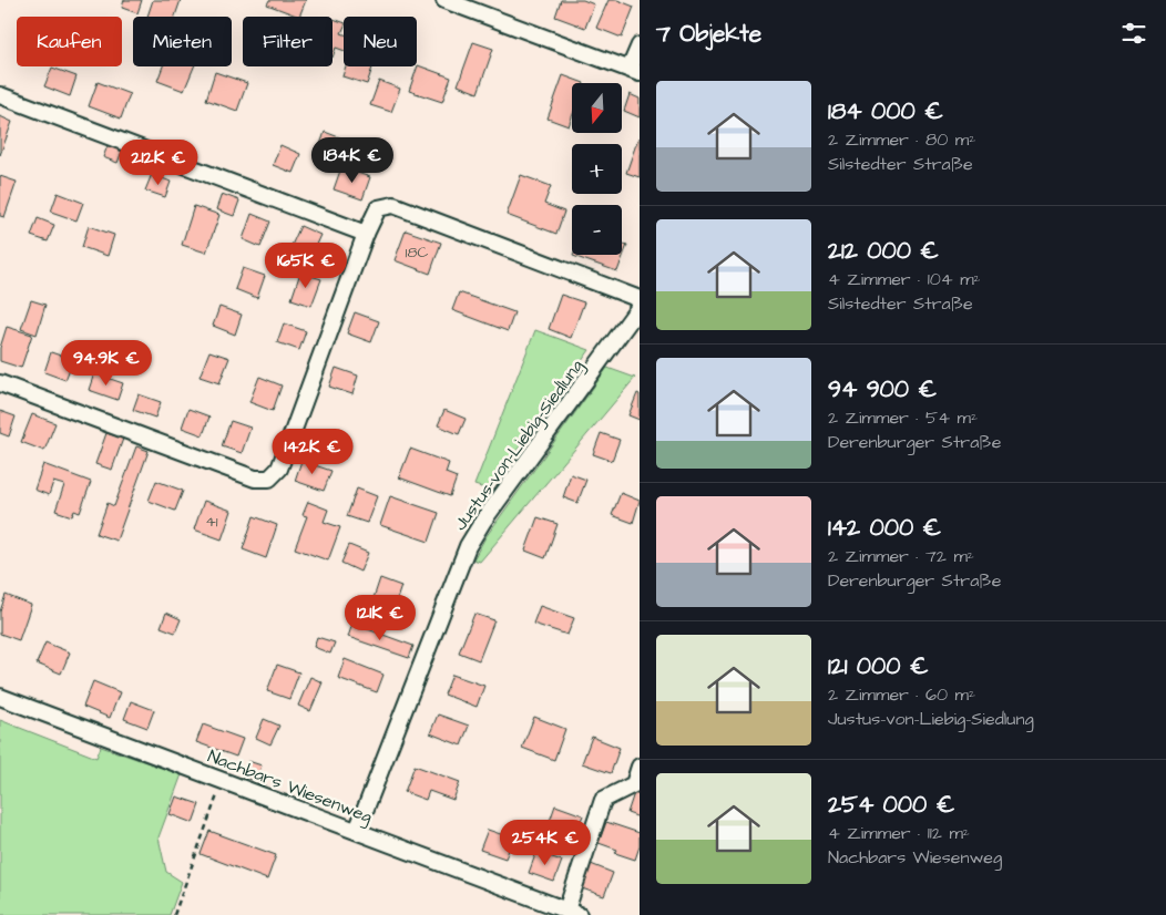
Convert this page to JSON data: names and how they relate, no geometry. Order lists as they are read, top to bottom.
{
  "streets": {
    "street": ["Justus-von-Liebig-Siedlung", "Nachbars Wiesenweg"]
  },
  "crossings": [
    ["Justus-von-Liebig-Siedlung", "Nachbars Wiesenweg"]
  ],
  "house_numbers": ["18C", "41"],
  "north": "bottom",
  "page": {
    "heading": "7 Objekte",
    "chip": [
      "Kaufen",
      "Mieten",
      "Filter",
      "Neu"
    ],
    "list": [
      {
        "name": "184 000 €",
        "note": "2 Zimmer · 80 m² · Silstedter Straße"
      },
      {
        "name": "212 000 €",
        "note": "4 Zimmer · 104 m² · Silstedter Straße"
      },
      {
        "name": "94 900 €",
        "note": "2 Zimmer · 54 m² · Derenburger Straße"
      },
      {
        "name": "142 000 €",
        "note": "2 Zimmer · 72 m² · Derenburger Straße"
      },
      {
        "name": "121 000 €",
        "note": "2 Zimmer · 60 m² · Justus-von-Liebig-Siedlung"
      },
      {
        "name": "254 000 €",
        "note": "4 Zimmer · 112 m² · Nachbars Wiesenweg"
      }
    ],
    "map_buttons": ["+", "−"],
    "price": [
      "184K €",
      "212K €",
      "165K €",
      "94.9K €",
      "142K €",
      "121K €",
      "254K €"
    ]
  }
}
